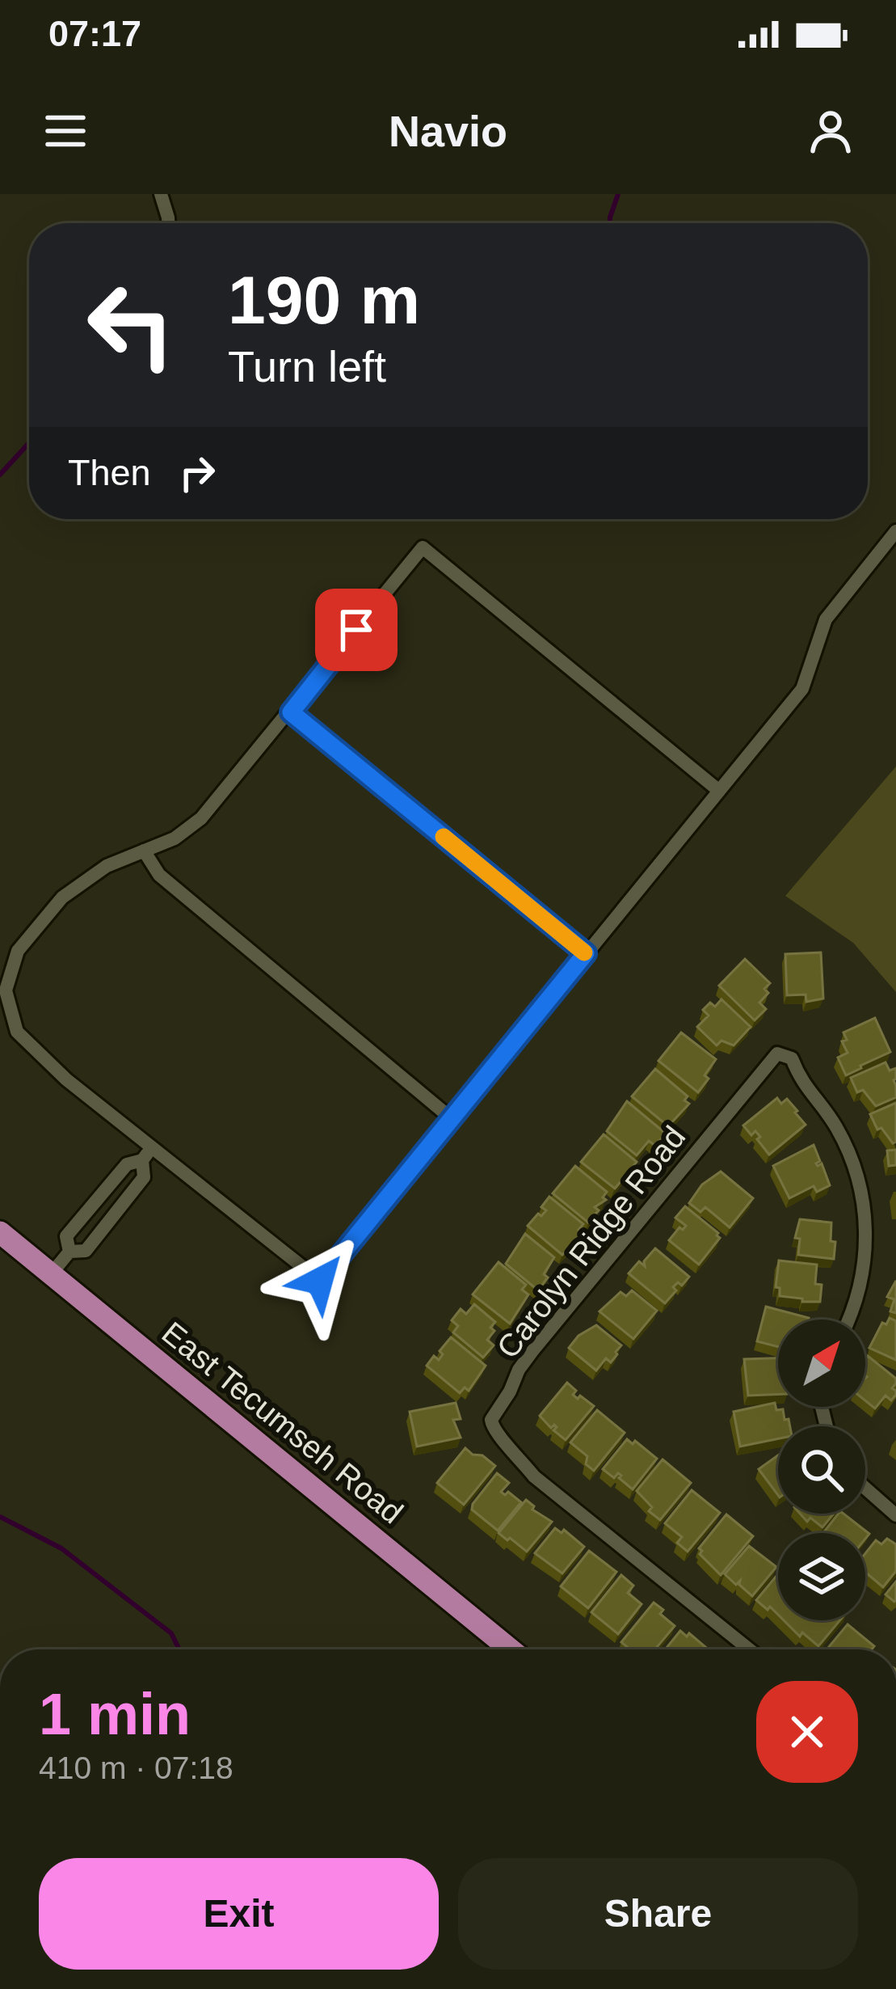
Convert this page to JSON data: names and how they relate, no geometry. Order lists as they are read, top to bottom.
{
  "streets": {
    "main road": ["East Tecumseh Road"],
    "street": ["Carolyn Ridge Road"]
  },
  "north": "top right",
  "page": {
    "status": "07:17",
    "header": "Navio",
    "turn": ["190 m", "Turn left"],
    "then": "Then",
    "heading": ["1 min", "410 m · 07:18"],
    "buttons": ["Exit", "Share"]
  }
}
